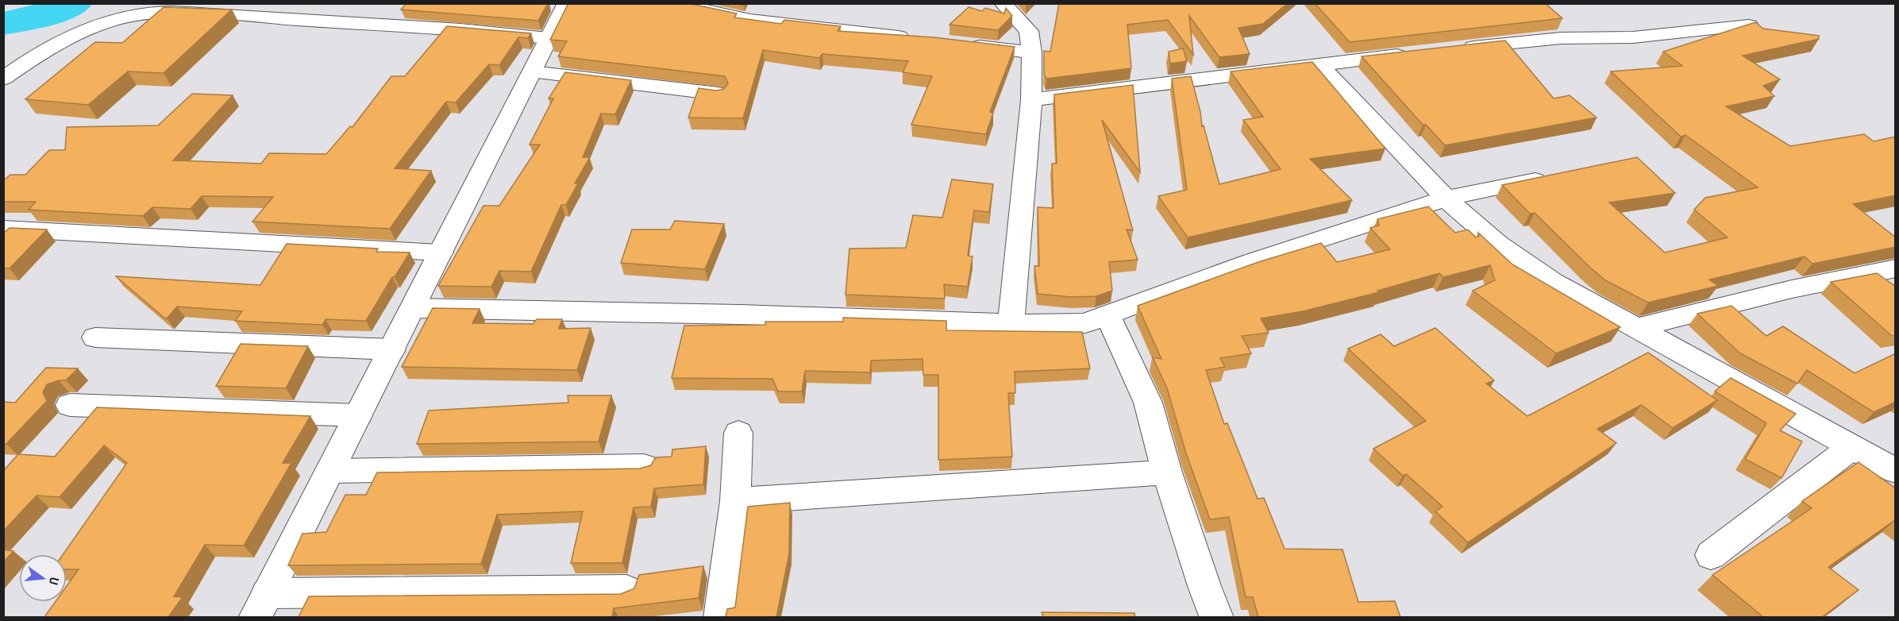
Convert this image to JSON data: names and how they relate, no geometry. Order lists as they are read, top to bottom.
{
  "north": "right"
}
